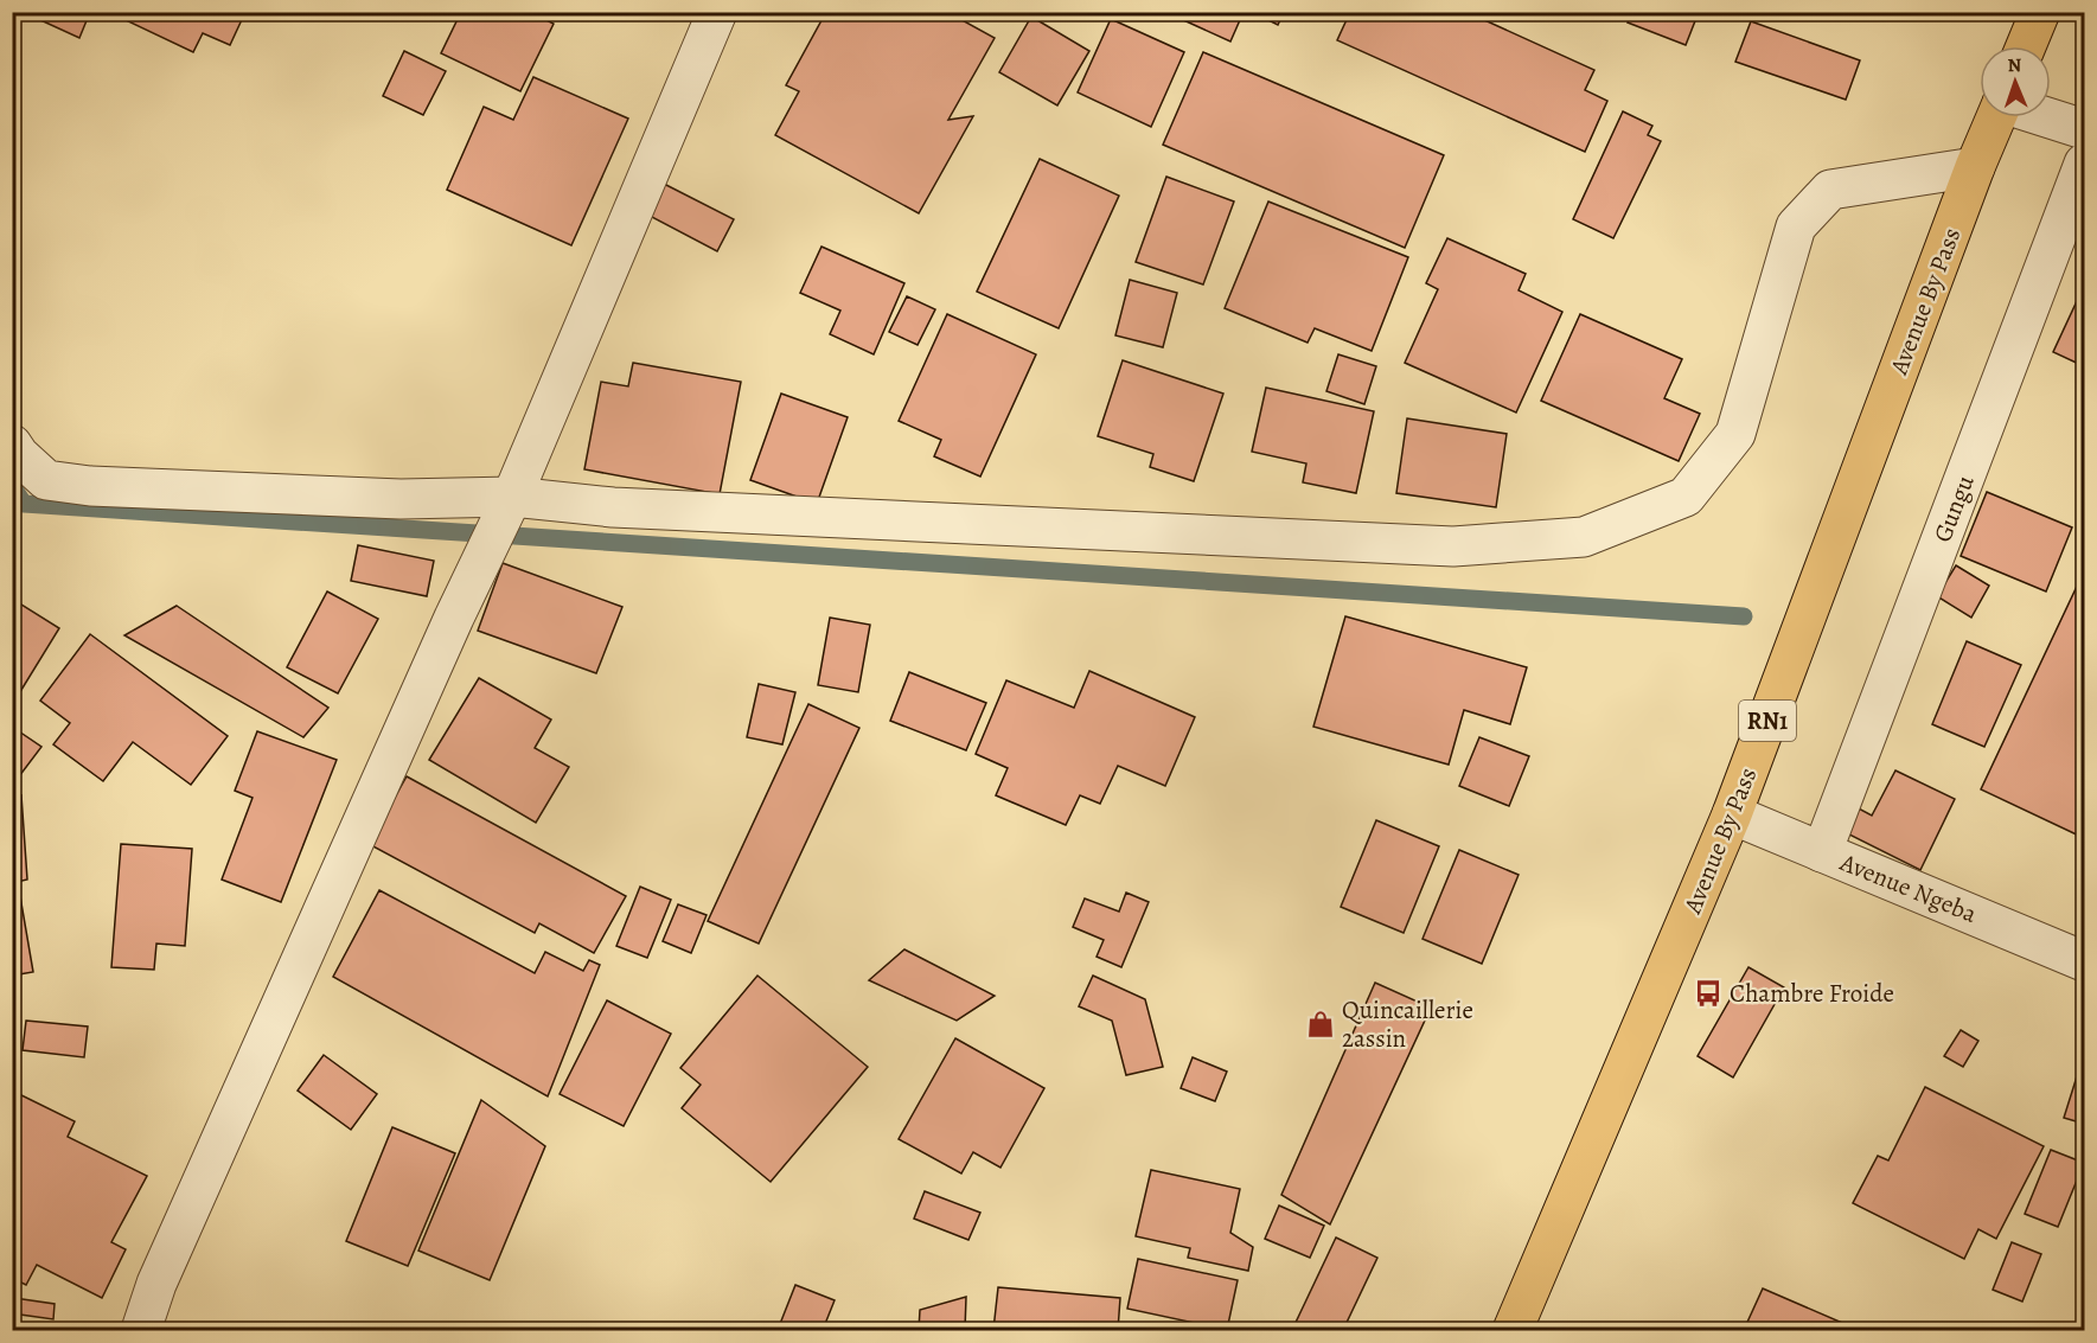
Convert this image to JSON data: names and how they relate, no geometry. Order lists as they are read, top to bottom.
{
  "streets": {
    "highway": ["Avenue By Pass", "RN1"],
    "street": ["Gungu", "Avenue Ngeba"]
  },
  "crossings": [
    ["Avenue By Pass", "Avenue Ngeba"],
    ["Gungu", "Avenue Ngeba"]
  ],
  "places": {
    "bus stop": ["Chambre Froide"],
    "shop": ["Quincaillerie 2assin"]
  },
  "north": "top"
}
